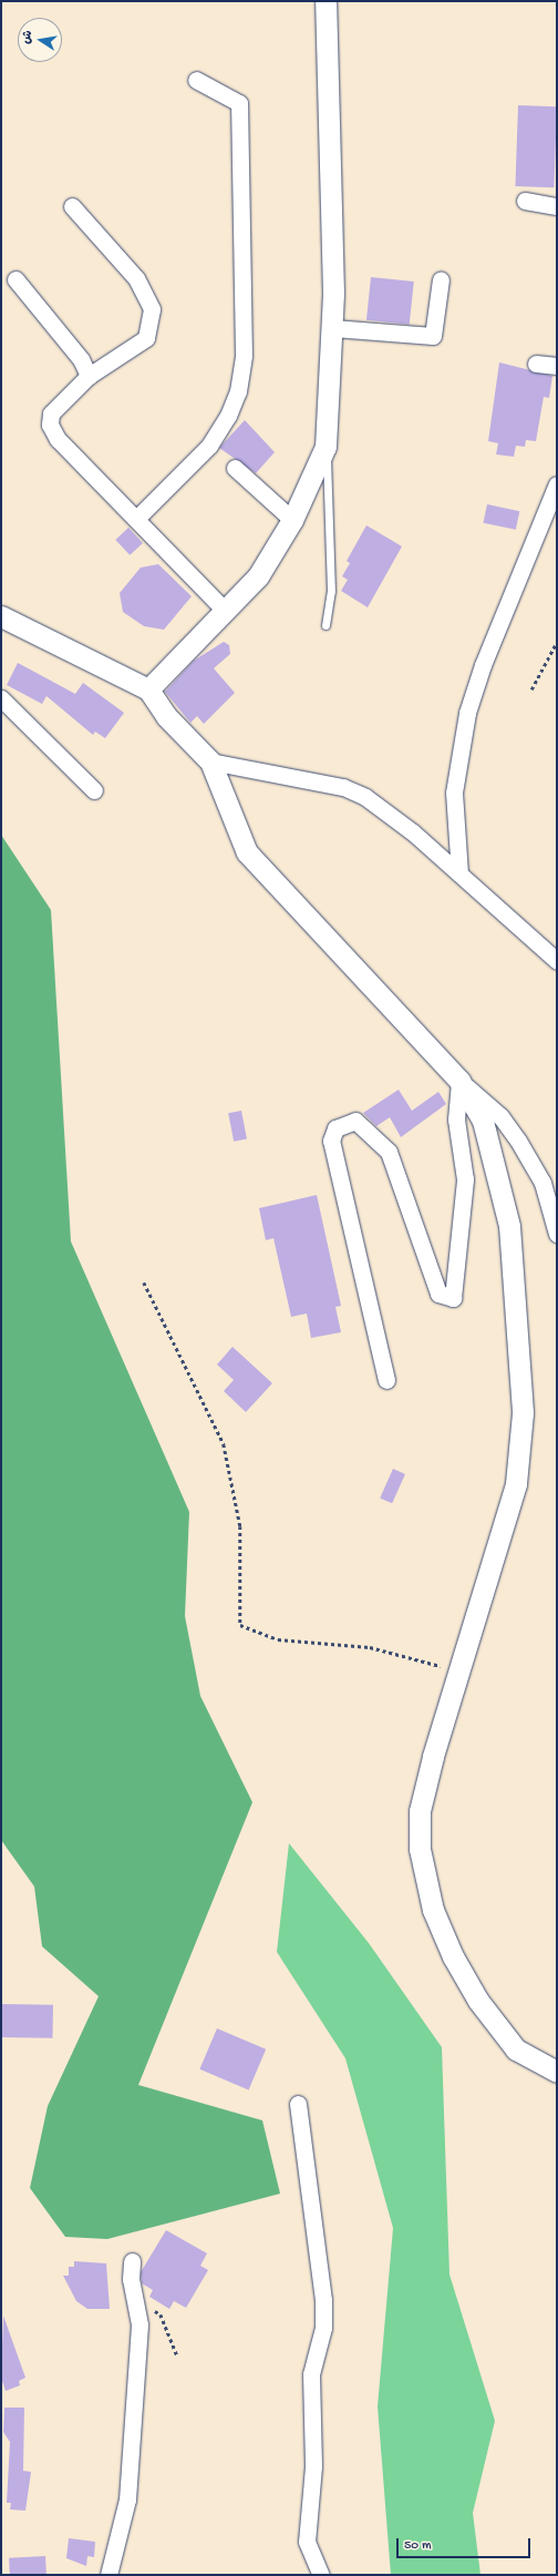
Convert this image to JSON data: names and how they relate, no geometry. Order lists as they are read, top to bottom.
{
  "scale_bar": "50 m",
  "north": "left"
}
